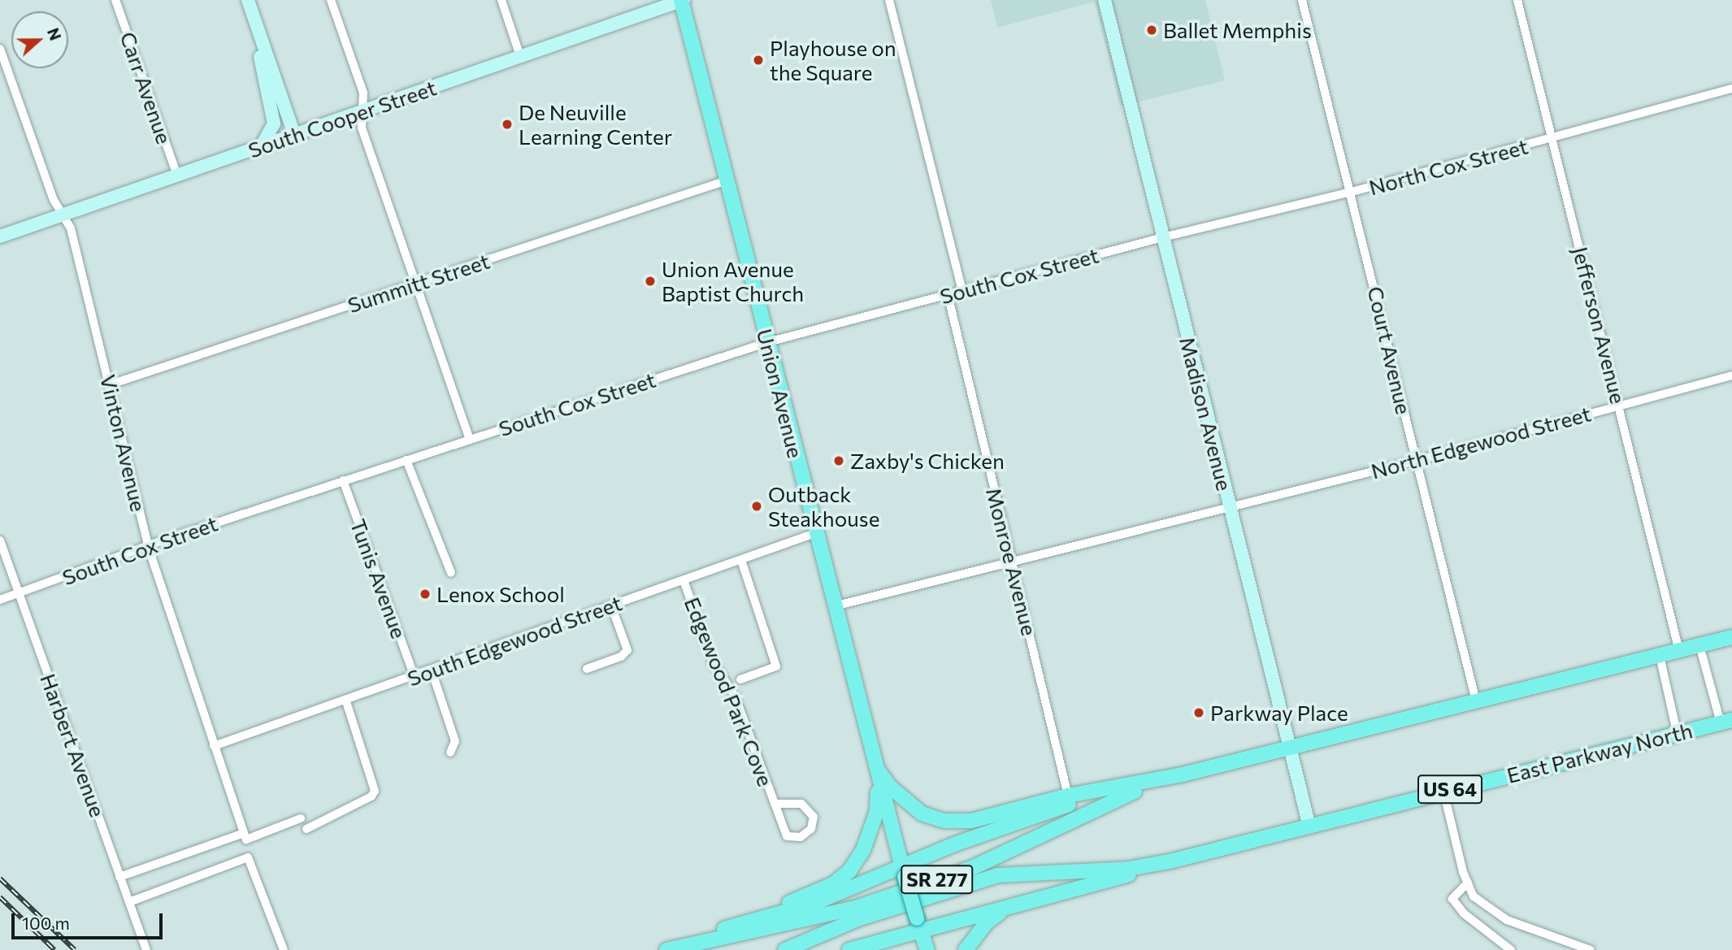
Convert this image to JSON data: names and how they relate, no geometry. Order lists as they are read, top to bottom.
{
  "streets": {
    "main road": [
      "South Cooper Street",
      "Union Avenue",
      "Madison Avenue",
      "East Parkway North",
      "US 64",
      "SR 277"
    ],
    "street": [
      "Carr Avenue",
      "North Cox Street",
      "South Cox Street",
      "Summitt Street",
      "Jefferson Avenue",
      "Court Avenue",
      "North Edgewood Street",
      "Vinton Avenue",
      "Monroe Avenue",
      "Tunis Avenue",
      "South Edgewood Street",
      "Edgewood Park Cove",
      "Harbert Avenue"
    ]
  },
  "crossings": [
    ["Carr Avenue", "South Cooper Street"],
    ["South Cooper Street", "Union Avenue"],
    ["South Cooper Street", "Vinton Avenue"],
    ["North Cox Street", "South Cox Street"],
    ["North Cox Street", "Jefferson Avenue"],
    ["North Cox Street", "Court Avenue"],
    ["North Cox Street", "Madison Avenue"],
    ["South Cox Street", "Union Avenue"],
    ["South Cox Street", "Madison Avenue"],
    ["South Cox Street", "Vinton Avenue"],
    ["South Cox Street", "Monroe Avenue"],
    ["South Cox Street", "Tunis Avenue"],
    ["South Cox Street", "Harbert Avenue"],
    ["Summitt Street", "Union Avenue"],
    ["Summitt Street", "Vinton Avenue"],
    ["Jefferson Avenue", "North Edgewood Street"],
    ["Court Avenue", "North Edgewood Street"],
    ["Union Avenue", "South Edgewood Street"],
    ["Union Avenue", "US 64"],
    ["Madison Avenue", "North Edgewood Street"],
    ["Madison Avenue", "East Parkway North"],
    ["Vinton Avenue", "South Edgewood Street"],
    ["Tunis Avenue", "South Edgewood Street"],
    ["South Edgewood Street", "Edgewood Park Cove"],
    ["East Parkway North", "US 64"]
  ],
  "places": [
    "Ballet Memphis",
    "Playhouse on the Square",
    "De Neuville Learning Center",
    "Union Avenue Baptist Church",
    "Zaxby's Chicken",
    "Outback Steakhouse",
    "Lenox School",
    "Parkway Place"
  ],
  "scale_bar": "100 m",
  "north": "right"
}
